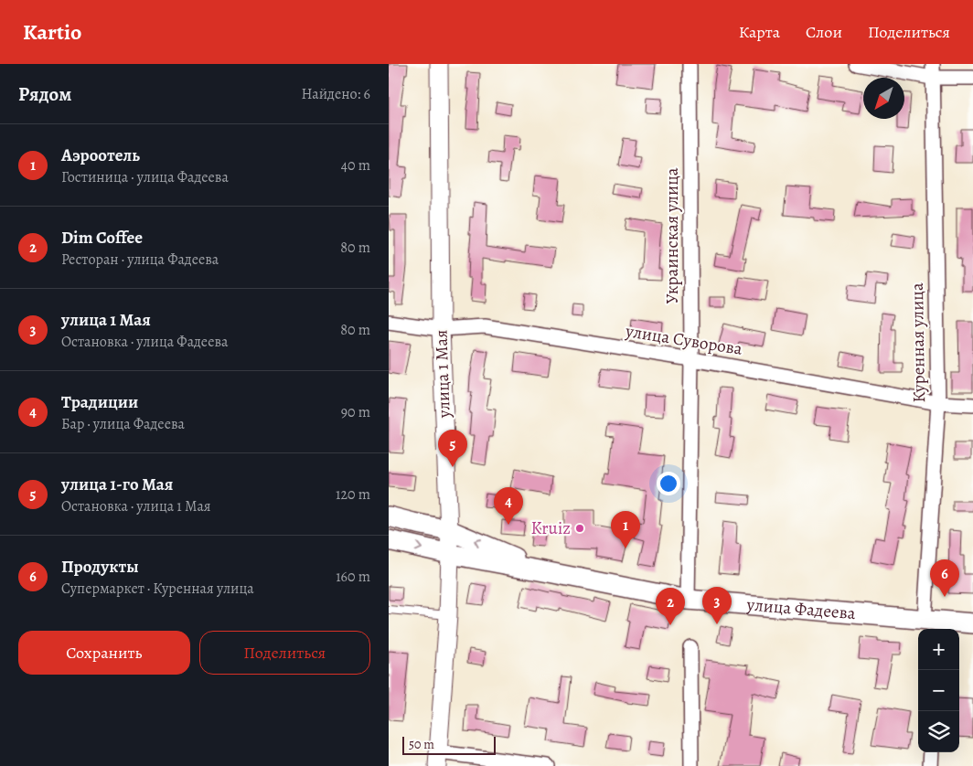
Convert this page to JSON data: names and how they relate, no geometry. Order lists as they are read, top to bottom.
{
  "streets": {
    "main road": ["улица Фадеева"],
    "street": [
      "Украинская улица",
      "улица Суворова",
      "Куренная улица",
      "улица 1 Мая"
    ]
  },
  "crossings": [
    ["Украинская улица", "улица Суворова"],
    ["Украинская улица", "улица Фадеева"],
    ["улица Суворова", "Куренная улица"],
    ["улица Суворова", "улица 1 Мая"],
    ["Куренная улица", "улица Фадеева"],
    ["улица 1 Мая", "улица Фадеева"]
  ],
  "places": ["Kruiz"],
  "scale_bar": "50 m",
  "north": "bottom left",
  "page": {
    "header": "Kartio",
    "nav": ["Карта", "Слои", "Поделиться"],
    "heading": ["Рядом", "Найдено: 6"],
    "list": [
      {
        "mark": "1",
        "name": "Аэроотель",
        "note": "Гостиница · улица Фадеева",
        "value": "40 m"
      },
      {
        "mark": "2",
        "name": "Dim Coffee",
        "note": "Ресторан · улица Фадеева",
        "value": "80 m"
      },
      {
        "mark": "3",
        "name": "улица 1 Мая",
        "note": "Остановка · улица Фадеева",
        "value": "80 m"
      },
      {
        "mark": "4",
        "name": "Традиции",
        "note": "Бар · улица Фадеева",
        "value": "90 m"
      },
      {
        "mark": "5",
        "name": "улица 1-го Мая",
        "note": "Остановка · улица 1 Мая",
        "value": "120 m"
      },
      {
        "mark": "6",
        "name": "Продукты",
        "note": "Супермаркет · Куренная улица",
        "value": "160 m"
      }
    ],
    "pins": [
      "5",
      "4",
      "1",
      "6",
      "3",
      "2"
    ],
    "buttons": ["Сохранить", "Поделиться"],
    "map_buttons": ["+", "−"],
    "scale": "50 m"
  }
}
